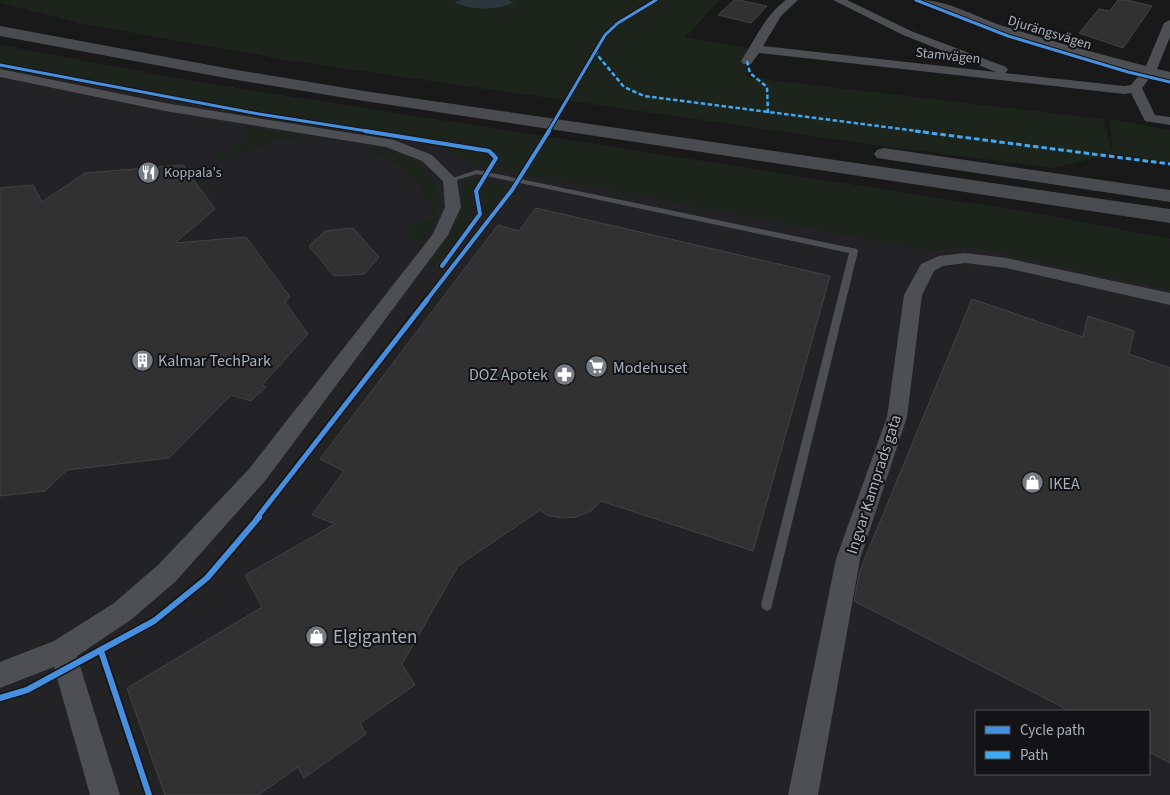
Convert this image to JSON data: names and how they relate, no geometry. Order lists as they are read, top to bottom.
{
  "streets": {
    "street": ["Djurängsvägen", "Stamvägen", "Ingvar Kamprads gata"]
  },
  "places": {
    "restaurant": ["Koppala's"],
    "building": ["Kalmar TechPark"],
    "supermarket": ["Modehuset"],
    "pharmacy": ["DOZ Apotek"],
    "shop": ["IKEA", "Elgiganten"]
  },
  "legend": ["Cycle path", "Path"]
}
